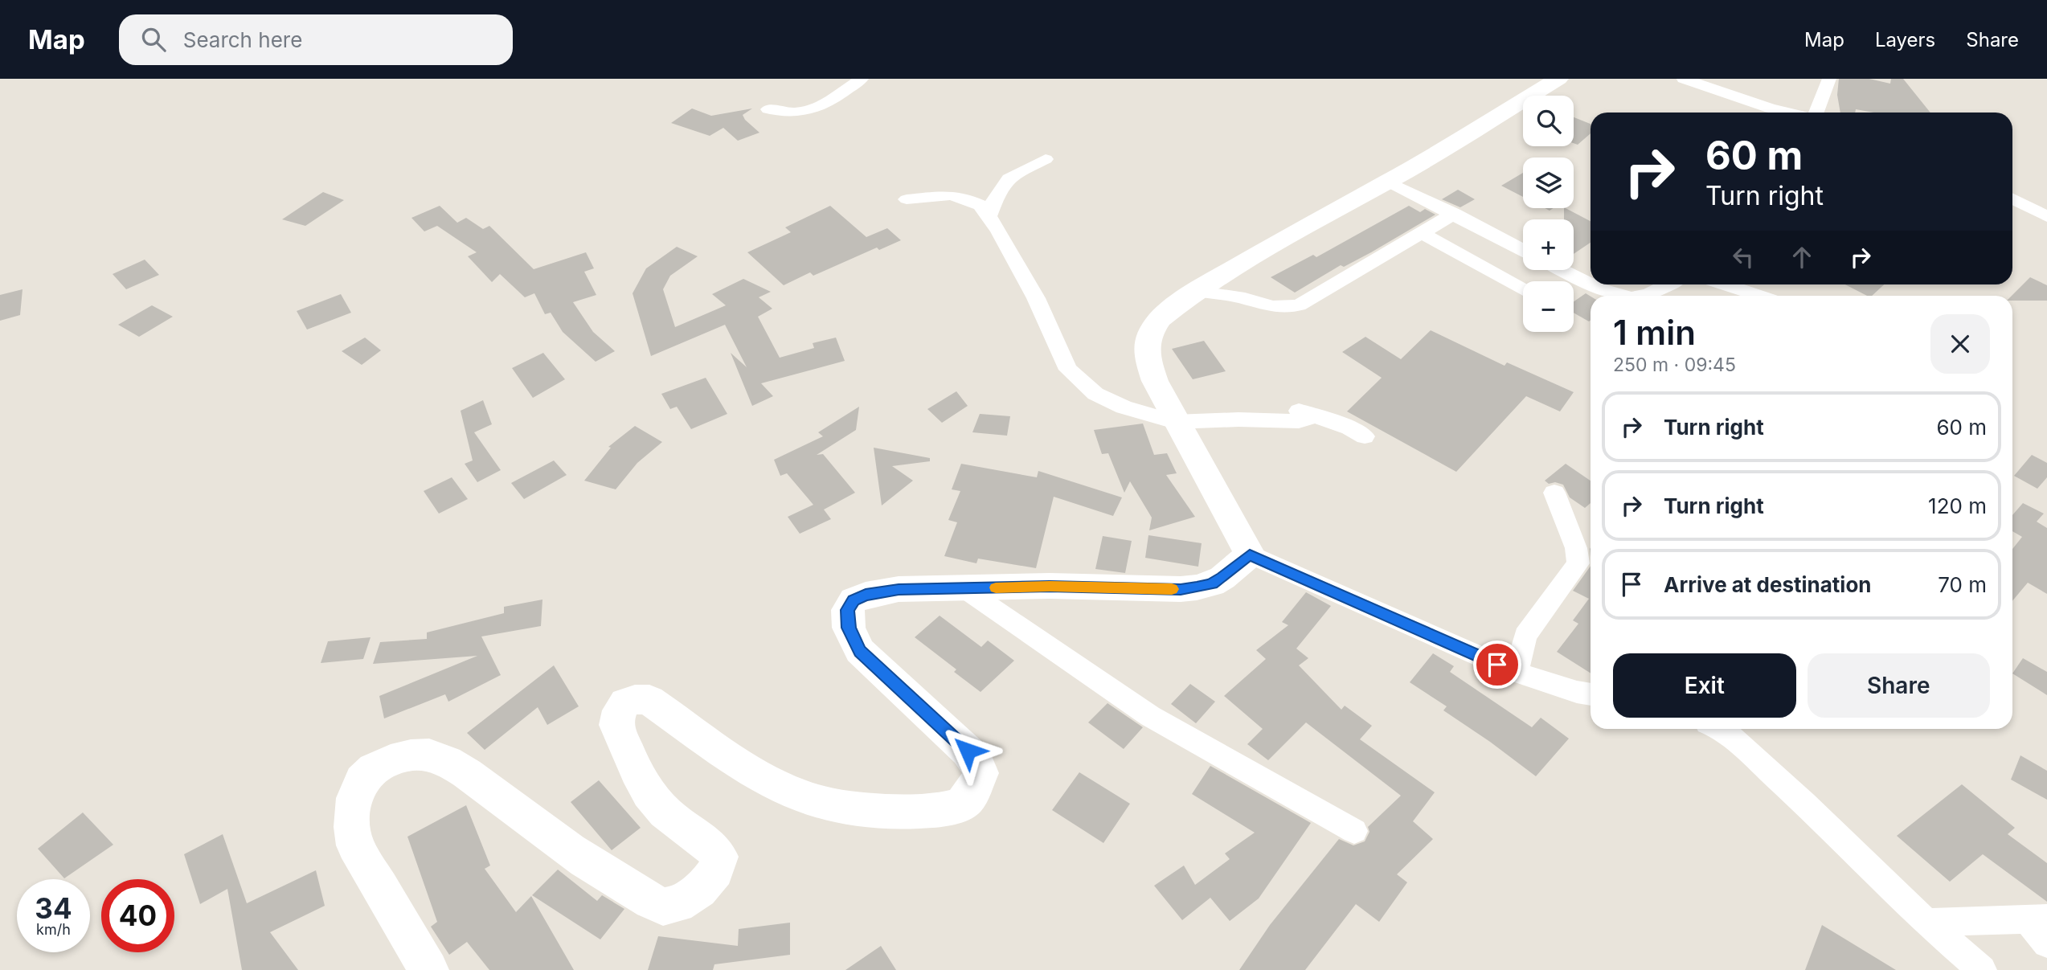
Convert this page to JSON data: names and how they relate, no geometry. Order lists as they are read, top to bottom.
{
  "page": {
    "header": "Map",
    "search": "Search here",
    "nav": ["Map", "Layers", "Share"],
    "map_buttons": ["+", "−"],
    "turn": ["60 m", "Turn right"],
    "heading": ["1 min", "250 m · 09:45"],
    "list": [
      {
        "name": "Turn right",
        "value": "60 m"
      },
      {
        "name": "Turn right",
        "value": "120 m"
      },
      {
        "name": "Arrive at destination",
        "value": "70 m"
      }
    ],
    "buttons": ["Exit", "Share"],
    "speed": "34 km/h",
    "limit": "40"
  }
}
